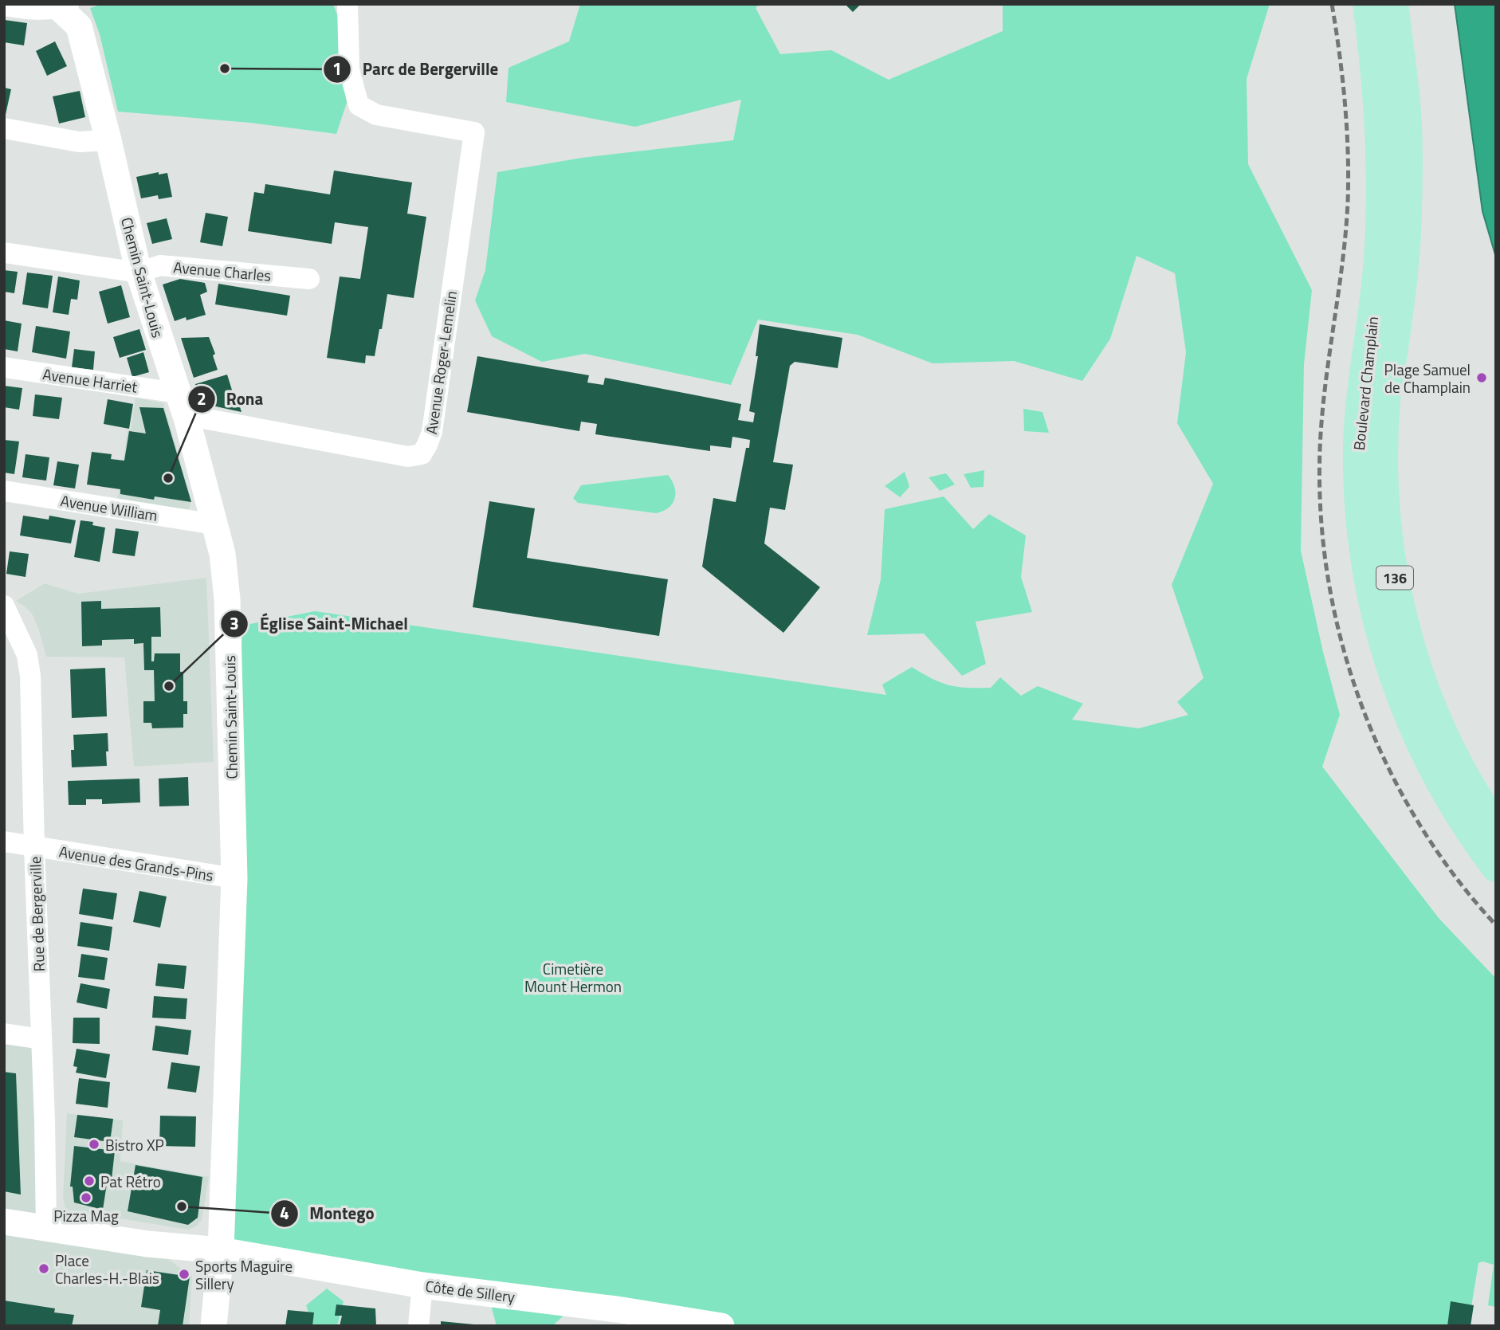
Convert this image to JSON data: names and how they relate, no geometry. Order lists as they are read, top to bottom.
{
  "streets": {
    "main road": ["Boulevard Champlain", "136"],
    "street": [
      "Avenue Charles",
      "Chemin Saint-Louis",
      "Avenue Roger-Lemelin",
      "Avenue Harriet",
      "Avenue William",
      "Avenue des Grands-Pins",
      "Rue de Bergerville",
      "Côte de Sillery"
    ]
  },
  "crossings": [
    ["Avenue Charles", "Chemin Saint-Louis"],
    ["Chemin Saint-Louis", "Avenue Roger-Lemelin"],
    ["Chemin Saint-Louis", "Avenue Harriet"],
    ["Chemin Saint-Louis", "Avenue William"],
    ["Chemin Saint-Louis", "Avenue des Grands-Pins"],
    ["Chemin Saint-Louis", "Côte de Sillery"],
    ["Avenue des Grands-Pins", "Rue de Bergerville"],
    ["Rue de Bergerville", "Côte de Sillery"]
  ],
  "parks": ["Cimetière Mount Hermon"],
  "places": [
    "Parc de Bergerville",
    "Plage Samuel de Champlain",
    "Rona",
    "Église Saint-Michael",
    "Bistro XP",
    "Pat Rétro",
    "Pizza Mag",
    "Montego",
    "Place Charles-H.-Blais",
    "Sports Maguire Sillery"
  ]
}
